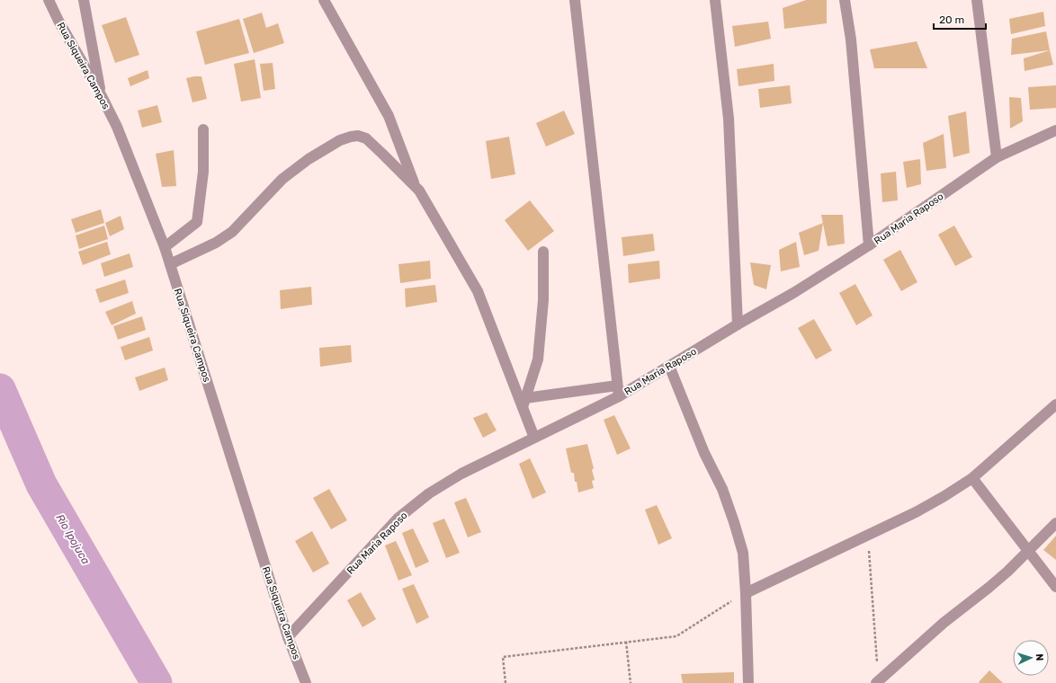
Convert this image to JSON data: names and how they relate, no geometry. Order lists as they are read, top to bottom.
{
  "streets": {
    "street": ["Rua Siqueira Campos", "Rua Maria Raposo"]
  },
  "crossings": [
    ["Rua Siqueira Campos", "Rua Maria Raposo"]
  ],
  "water": ["Rio Ipojuca"],
  "scale_bar": "20 m",
  "north": "right"
}
